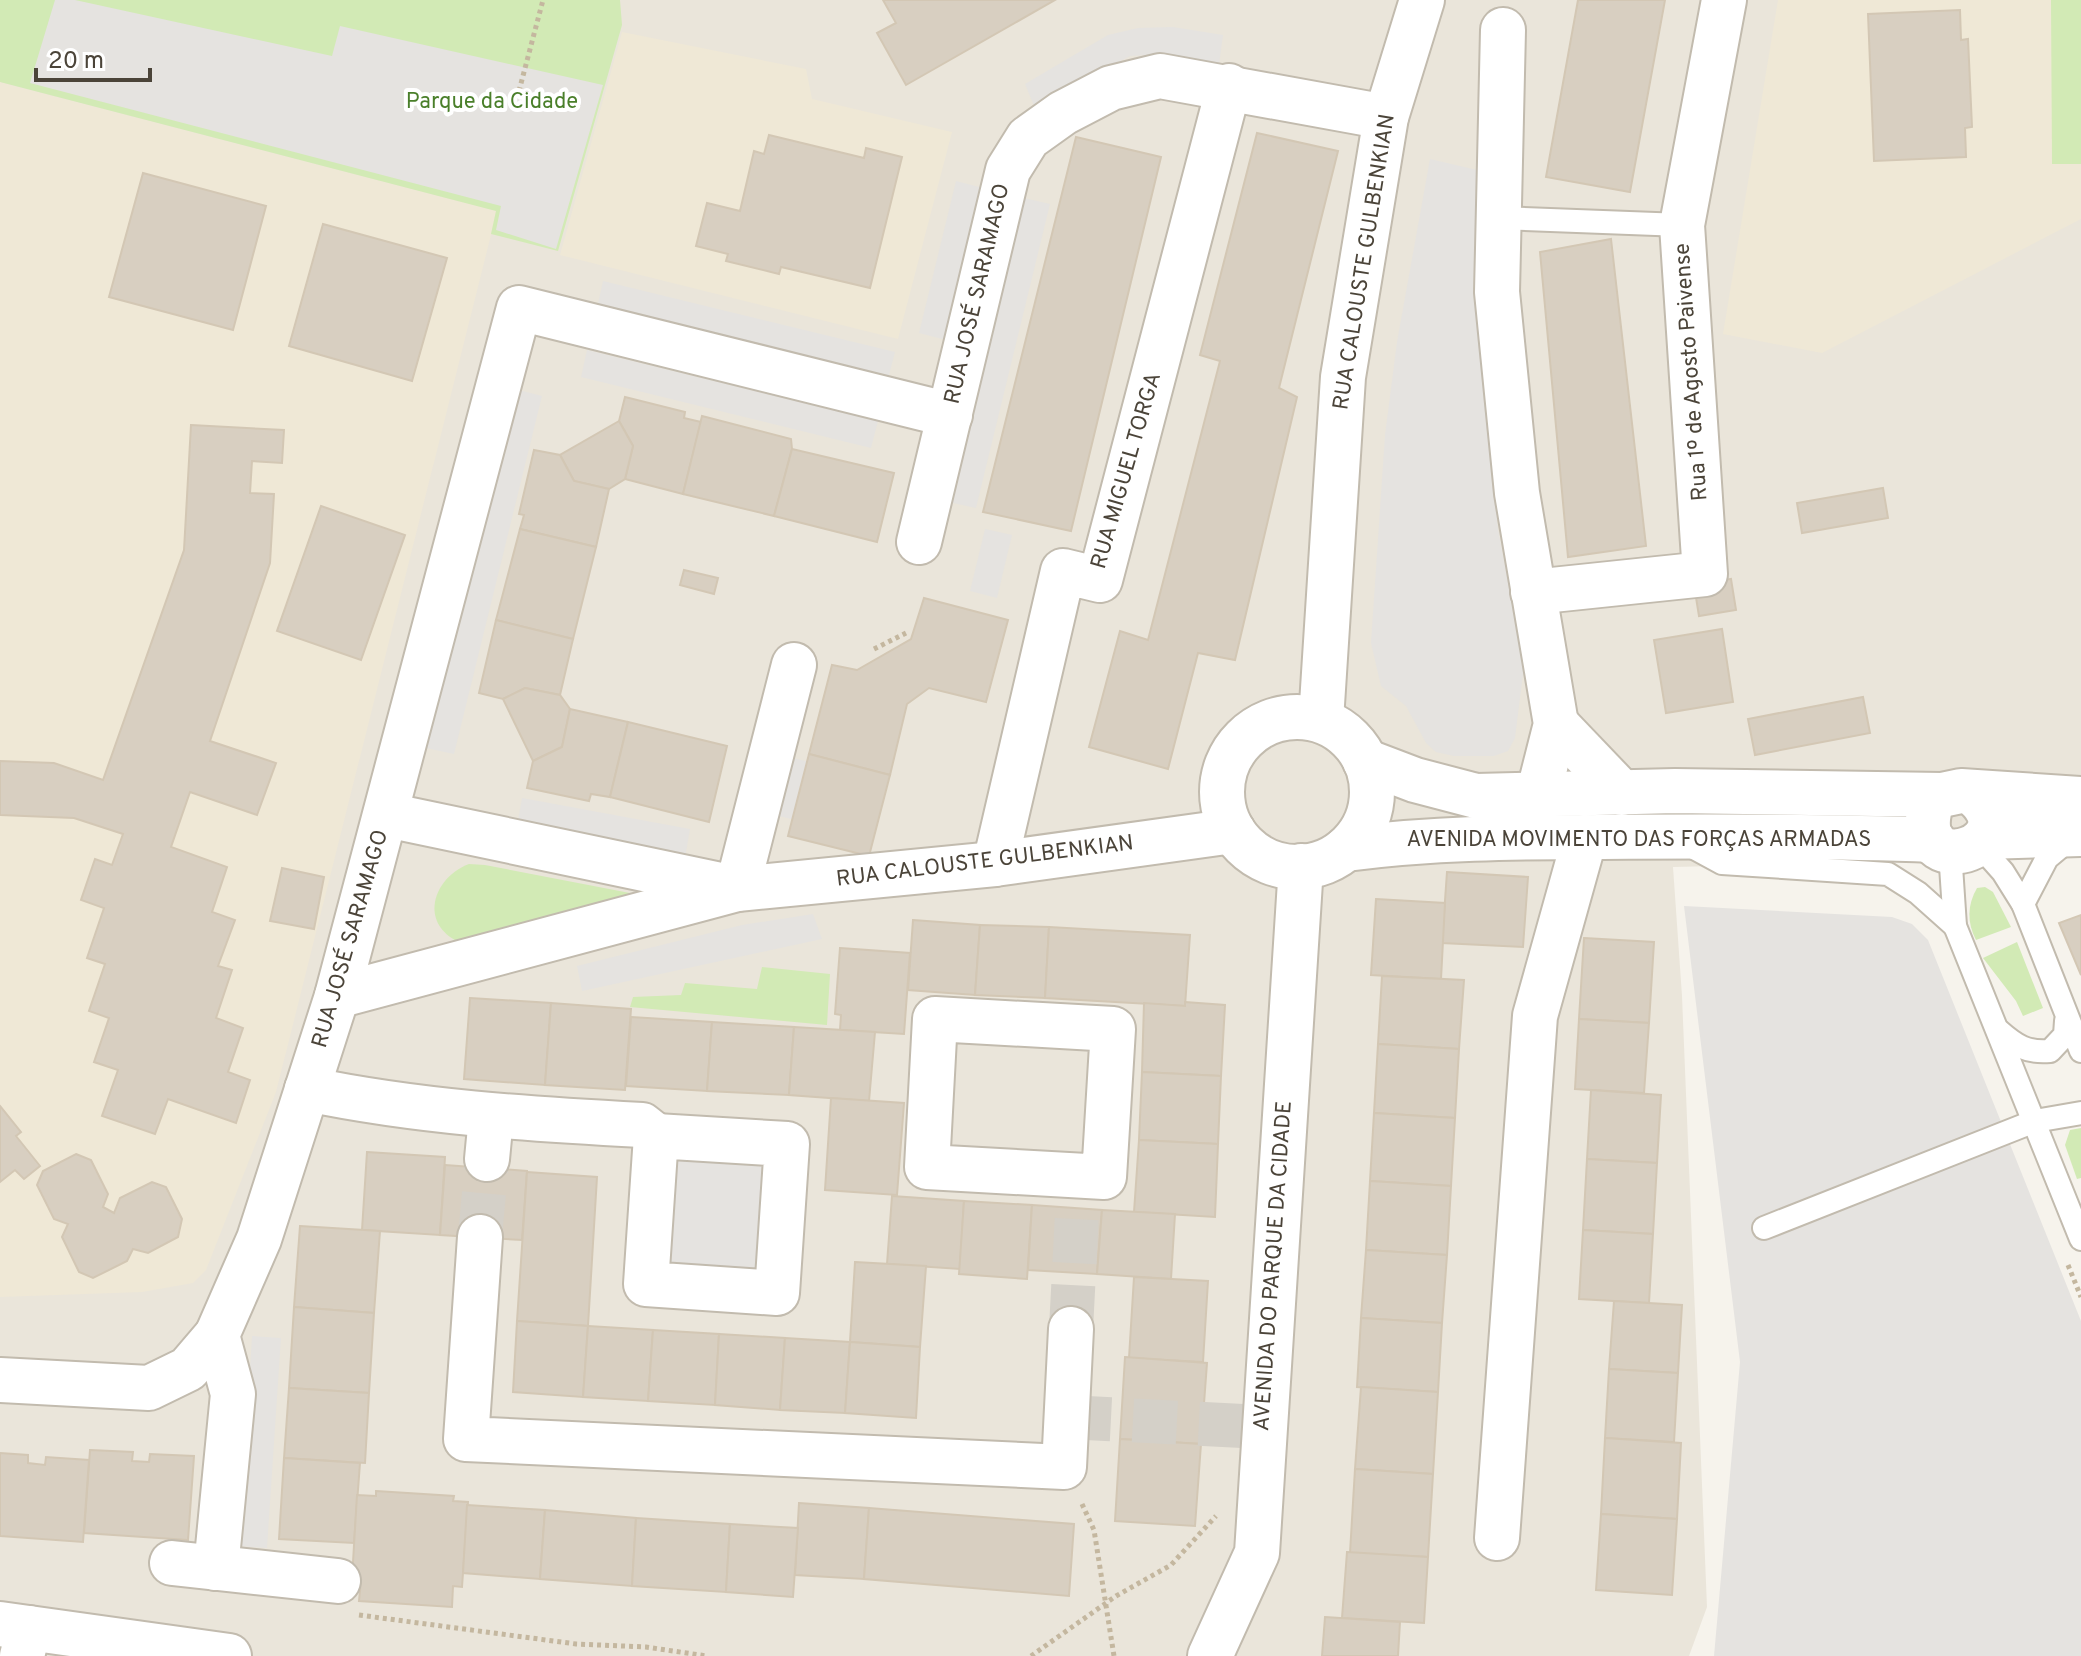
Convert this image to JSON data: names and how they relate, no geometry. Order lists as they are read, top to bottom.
{
  "streets": {
    "street": [
      "RUA CALOUSTE GULBENKIAN",
      "RUA JOSÉ SARAMAGO",
      "Rua 1º de Agosto Paivense",
      "RUA MIGUEL TORGA",
      "AVENIDA MOVIMENTO DAS FORÇAS ARMADAS",
      "AVENIDA DO PARQUE DA CIDADE"
    ]
  },
  "crossings": [
    ["RUA CALOUSTE GULBENKIAN", "RUA JOSÉ SARAMAGO"],
    ["RUA CALOUSTE GULBENKIAN", "RUA MIGUEL TORGA"],
    ["RUA CALOUSTE GULBENKIAN", "AVENIDA MOVIMENTO DAS FORÇAS ARMADAS"],
    ["RUA CALOUSTE GULBENKIAN", "AVENIDA DO PARQUE DA CIDADE"],
    ["RUA JOSÉ SARAMAGO", "RUA MIGUEL TORGA"],
    ["AVENIDA MOVIMENTO DAS FORÇAS ARMADAS", "AVENIDA DO PARQUE DA CIDADE"]
  ],
  "parks": ["Parque da Cidade"],
  "scale_bar": "20 m"
}
